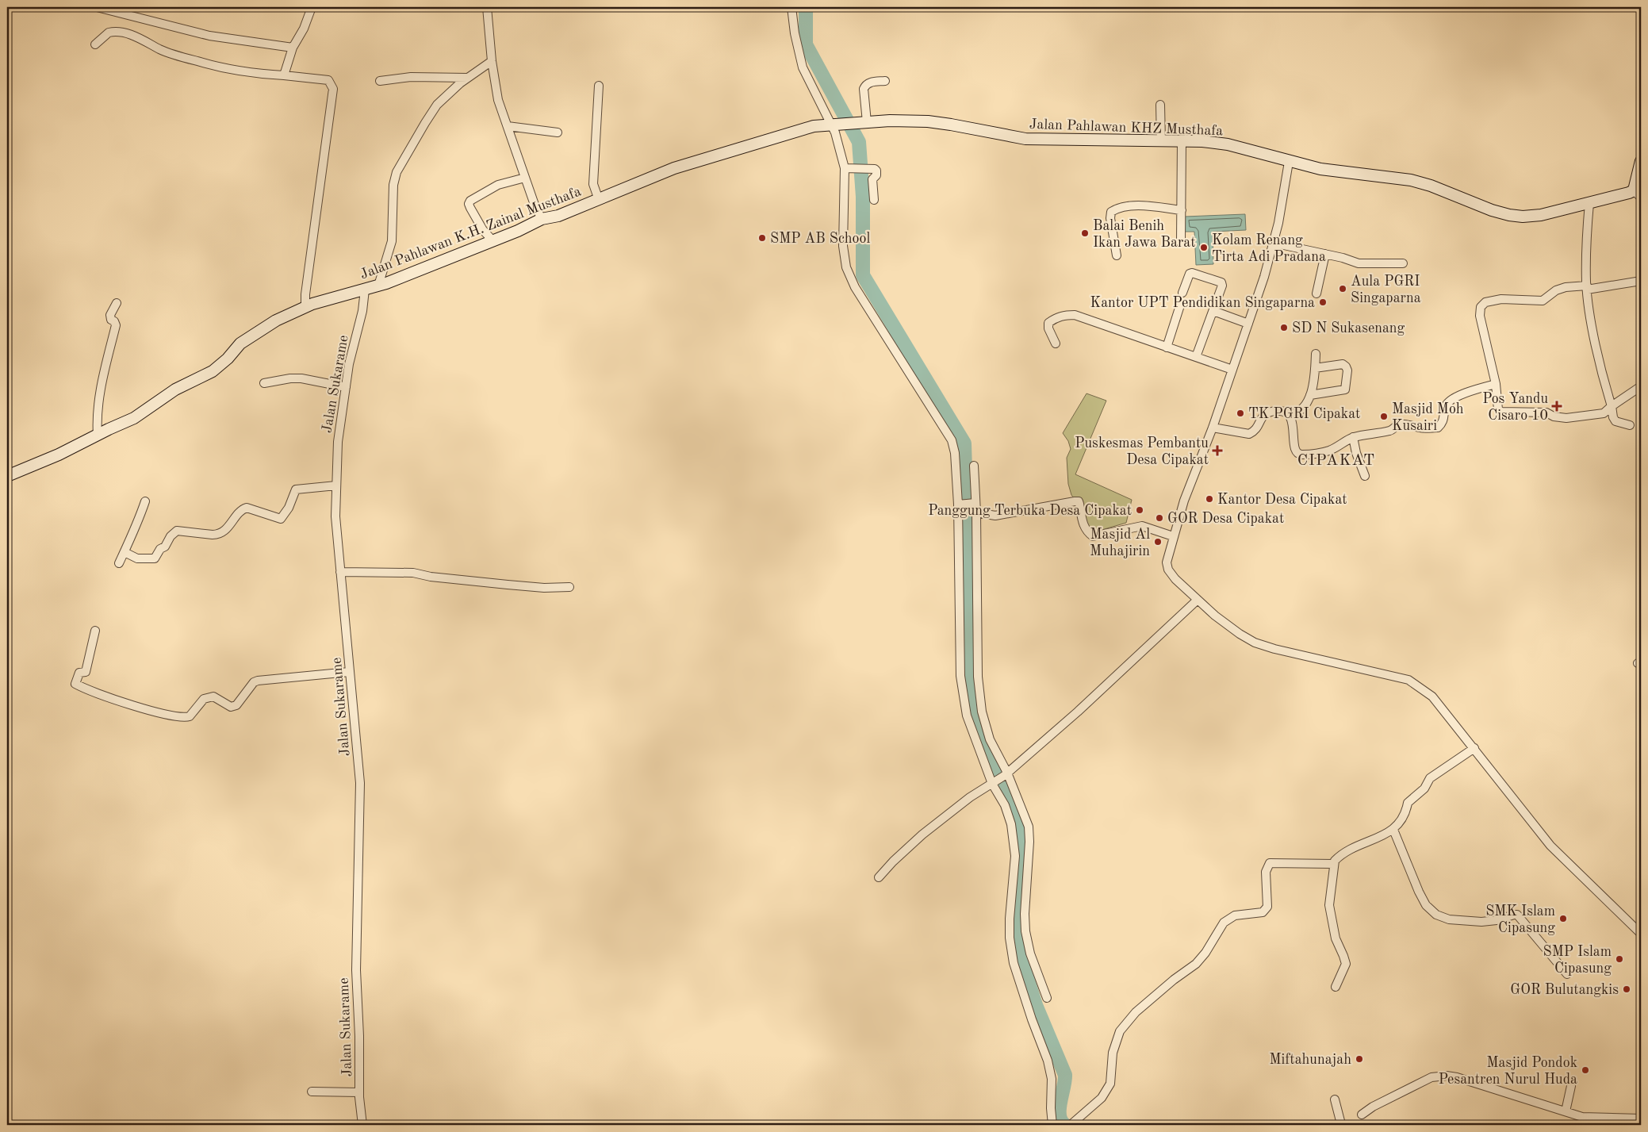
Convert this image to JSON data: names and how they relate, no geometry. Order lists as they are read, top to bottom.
{
  "streets": {
    "street": ["Jalan Pahlawan KHZ Musthafa", "Jalan Pahlawan K.H. Zainal Musthafa", "Jalan Sukarame"]
  },
  "crossings": [
    ["Jalan Pahlawan KHZ Musthafa", "Jalan Pahlawan K.H. Zainal Musthafa"],
    ["Jalan Pahlawan K.H. Zainal Musthafa", "Jalan Sukarame"]
  ],
  "districts": ["CIPAKAT"],
  "places": {
    "other": [
      "Balai Benih Ikan Jawa Barat",
      "SMP AB School",
      "Kolam Renang Tirta Adi Pradana",
      "Aula PGRI Singaparna",
      "Kantor UPT Pendidikan Singaparna",
      "SD N Sukasenang",
      "TK PGRI Cipakat",
      "Masjid Moh Kusairi",
      "Kantor Desa Cipakat",
      "Panggung Terbuka Desa Cipakat",
      "GOR Desa Cipakat",
      "Masjid Al Muhajirin",
      "SMK Islam Cipasung",
      "SMP Islam Cipasung",
      "GOR Bulutangkis",
      "Miftahunajah",
      "Masjid Pondok Pesantren Nurul Huda"
    ],
    "health": ["Pos Yandu Cisaro 10", "Puskesmas Pembantu Desa Cipakat"]
  }
}
